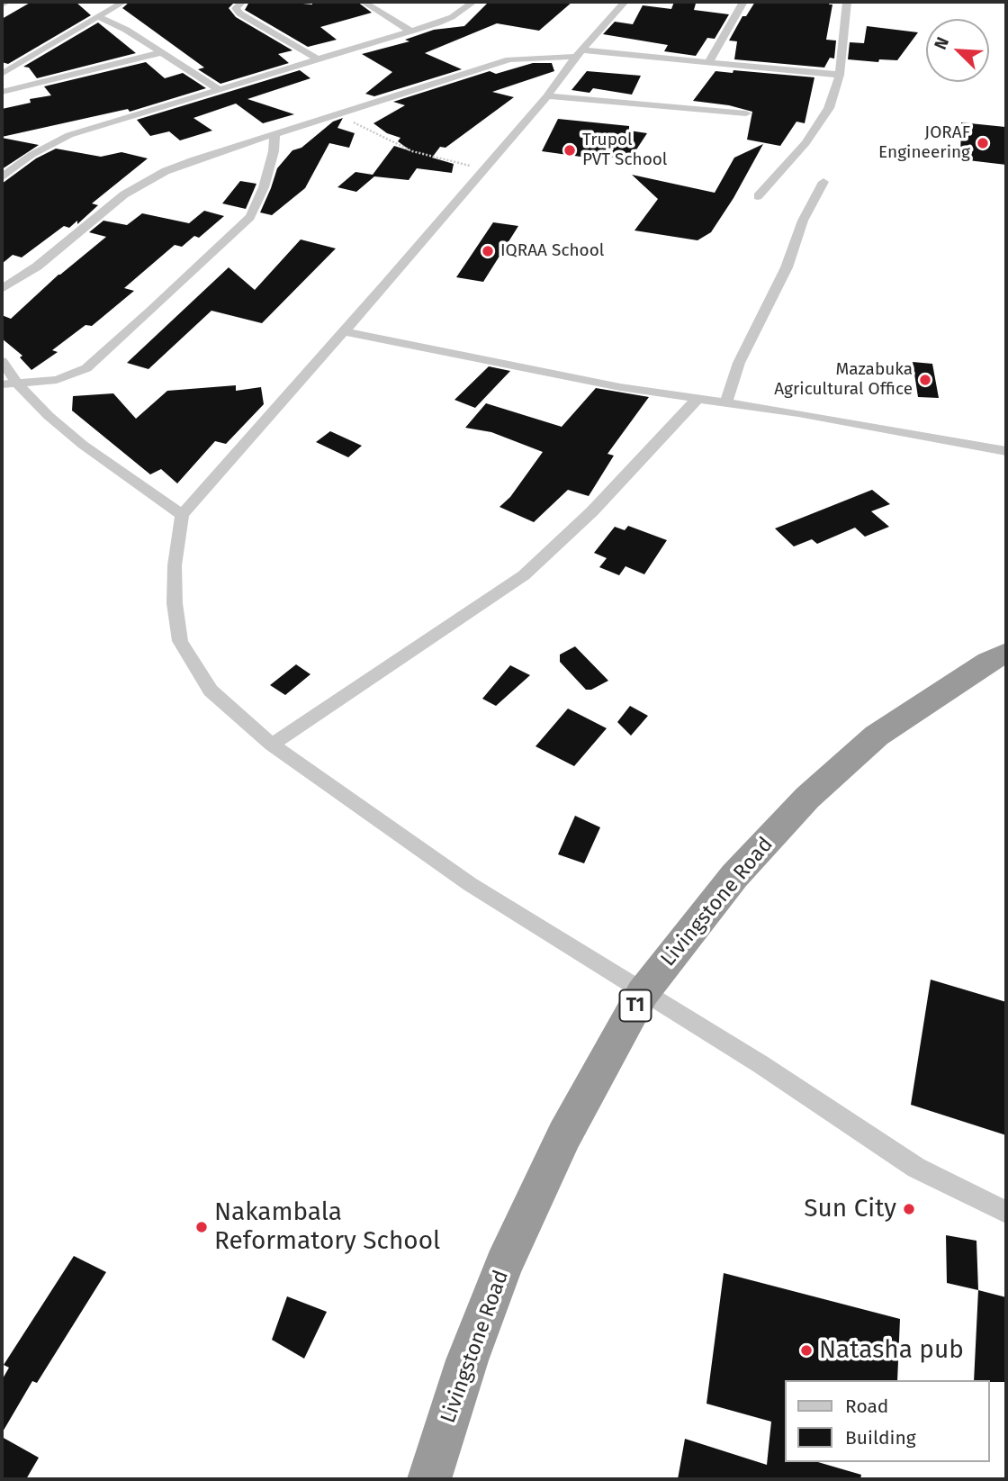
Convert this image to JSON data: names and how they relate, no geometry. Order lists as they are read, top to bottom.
{
  "streets": {
    "highway": ["Livingstone Road", "T1"]
  },
  "places": [
    "JORAF Engineering",
    "Trupol PVT School",
    "IQRAA School",
    "Mazabuka Agricultural Office",
    "Sun City",
    "Nakambala Reformatory School",
    "Natasha pub"
  ],
  "legend": ["Road", "Building"],
  "north": "top left"
}
